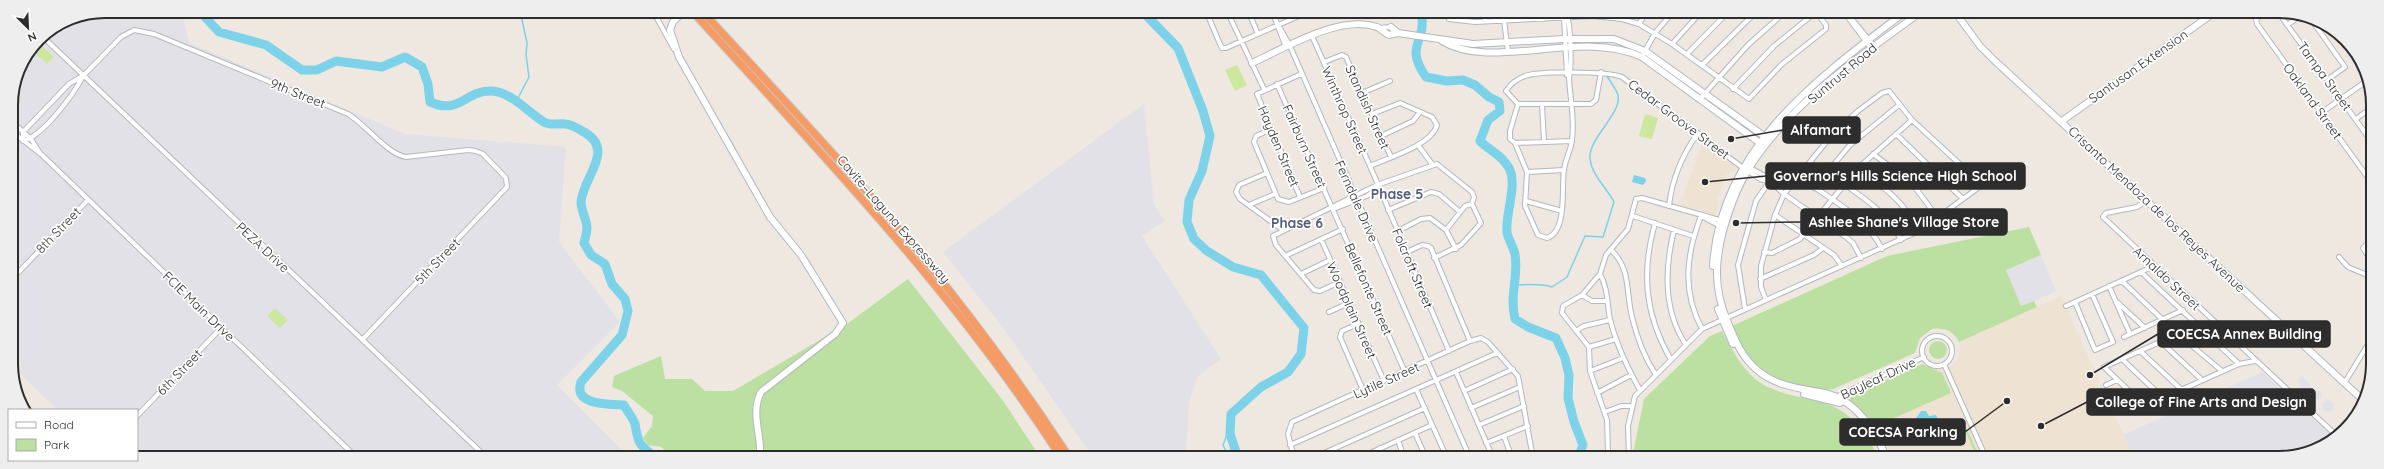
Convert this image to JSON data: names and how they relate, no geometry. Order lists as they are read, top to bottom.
{
  "streets": {
    "highway": ["Cavite–Laguna Expressway"],
    "street": [
      "Santusan Extension",
      "Suntrust Road",
      "Tampa Street",
      "9th Street",
      "Oakland Street",
      "Standish Street",
      "Winthrop Street",
      "Cedar Groove Street",
      "Hayden Street",
      "Fairburn Street",
      "Ferndale Drive",
      "Crisanto Mendoza de los Reyes Avenue",
      "8th Street",
      "PEZA Drive",
      "5th Street",
      "Folcroft Street",
      "Arnaldo Street",
      "Bellefonte Street",
      "FCIE Main Drive",
      "Woodplain Street",
      "6th Street",
      "Bayleaf Drive",
      "Lytile Street"
    ]
  },
  "crossings": [
    ["Santusan Extension", "Crisanto Mendoza de los Reyes Avenue"],
    ["Suntrust Road", "Cedar Groove Street"],
    ["Suntrust Road", "Bayleaf Drive"],
    ["9th Street", "PEZA Drive"],
    ["9th Street", "5th Street"],
    ["9th Street", "FCIE Main Drive"],
    ["Standish Street", "Winthrop Street"],
    ["Winthrop Street", "Folcroft Street"],
    ["Fairburn Street", "Bellefonte Street"],
    ["Ferndale Drive", "Lytile Street"],
    ["Crisanto Mendoza de los Reyes Avenue", "Arnaldo Street"],
    ["8th Street", "FCIE Main Drive"],
    ["PEZA Drive", "5th Street"],
    ["Folcroft Street", "Lytile Street"],
    ["Bellefonte Street", "Lytile Street"],
    ["FCIE Main Drive", "6th Street"],
    ["Woodplain Street", "Lytile Street"]
  ],
  "districts": ["Phase 5", "Phase 6"],
  "places": [
    "Alfamart",
    "Governor's Hills Science High School",
    "Ashlee Shane's Village Store",
    "COECSA Annex Building",
    "COECSA Parking",
    "College of Fine Arts and Design"
  ],
  "legend": ["Road", "Park"],
  "north": "bottom right"
}
